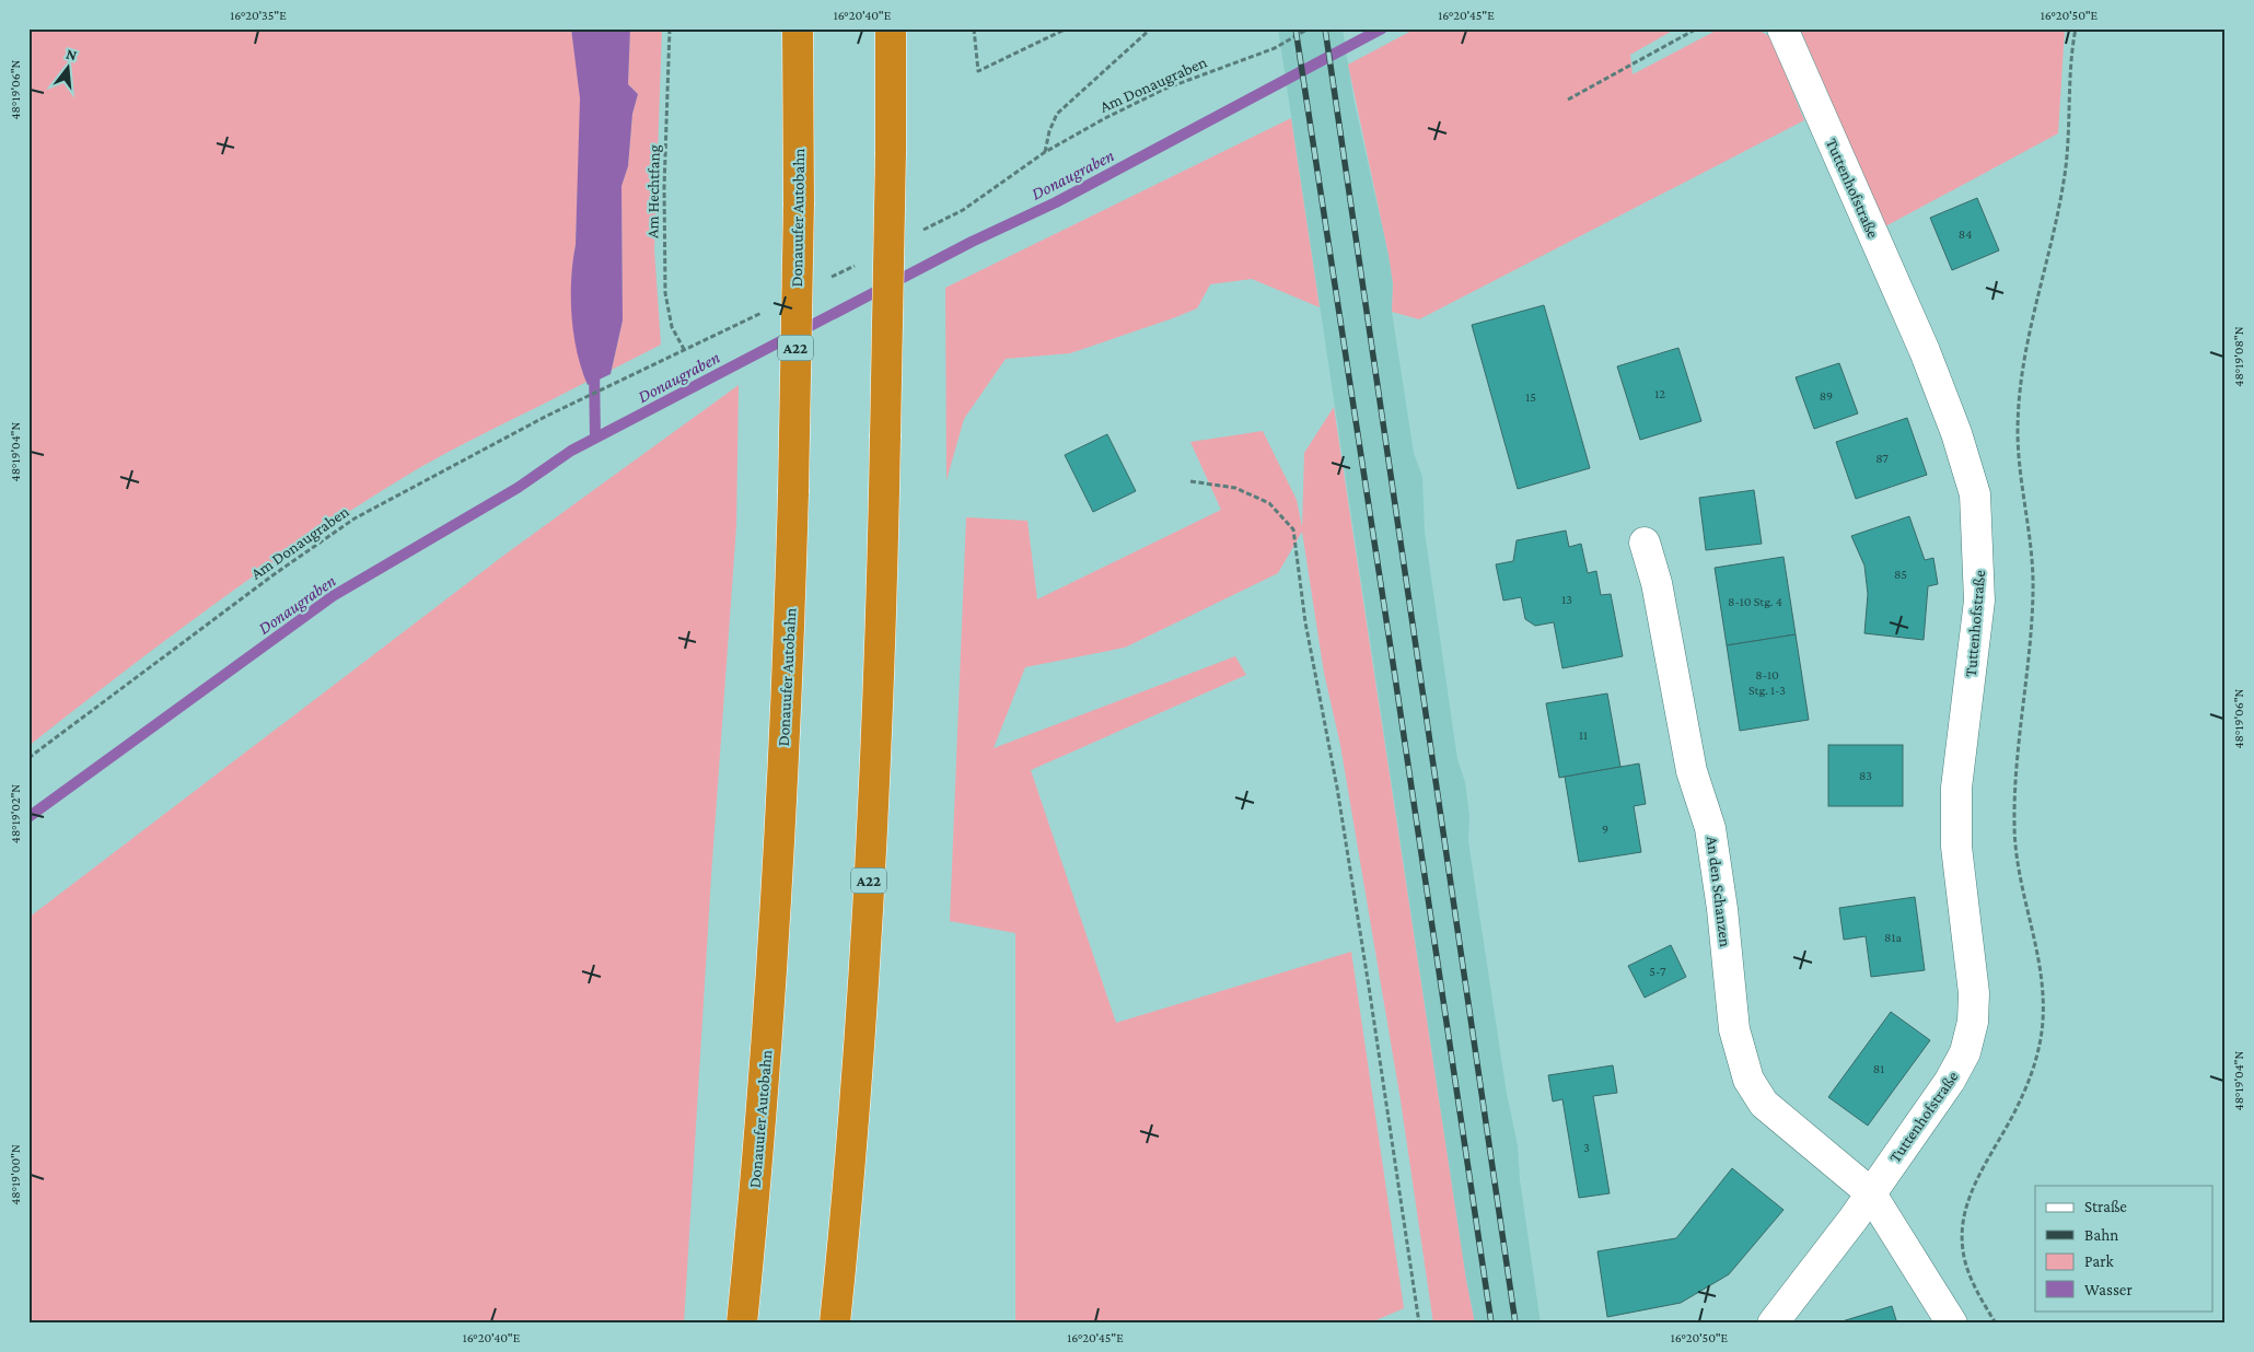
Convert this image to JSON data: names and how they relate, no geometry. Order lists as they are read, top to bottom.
{
  "streets": {
    "highway": ["Donauufer Autobahn", "A22"],
    "street": ["Tuttenhofstraße", "An den Schanzen"],
    "path": ["Am Donaugraben", "Am Hechtfang"]
  },
  "crossings": [
    ["Tuttenhofstraße", "An den Schanzen"]
  ],
  "water": ["Donaugraben"],
  "house_numbers": [
    "84",
    "12",
    "89",
    "15",
    "87",
    "85",
    "13",
    "8-10 Stg. 4",
    "8-10 Stg. 1-3",
    "11",
    "83",
    "9",
    "81a",
    "5-7",
    "81",
    "3"
  ],
  "legend": [
    "Straße",
    "Bahn",
    "Park",
    "Wasser"
  ],
  "north": "top",
  "coordinates": [
    "16°20'35\"E",
    "16°20'40\"E",
    "16°20'45\"E",
    "16°20'50\"E",
    "48°19'06\"N",
    "48°19'08\"N",
    "48°19'04\"N",
    "48°19'02\"N",
    "48°19'00\"N"
  ]
}
